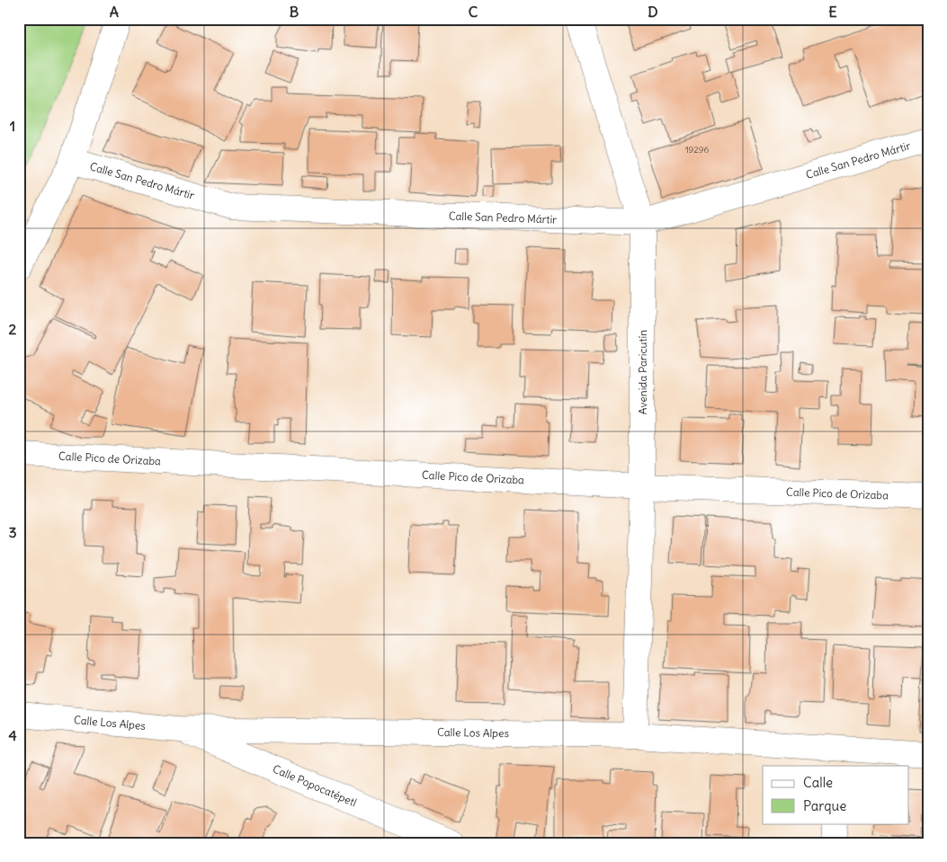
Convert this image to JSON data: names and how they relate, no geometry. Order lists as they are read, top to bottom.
{
  "streets": {
    "street": [
      "Calle San Pedro Mártir",
      "Avenida Paricutín",
      "Calle Pico de Orizaba",
      "Calle Los Alpes",
      "Calle Popocatépetl"
    ]
  },
  "crossings": [
    ["Calle San Pedro Mártir", "Avenida Paricutín"],
    ["Avenida Paricutín", "Calle Pico de Orizaba"],
    ["Avenida Paricutín", "Calle Los Alpes"],
    ["Calle Los Alpes", "Calle Popocatépetl"]
  ],
  "house_numbers": ["19296"],
  "legend": ["Calle", "Parque"],
  "grid": {
    "columns": [
      "A",
      "B",
      "C",
      "D",
      "E"
    ],
    "rows": [
      "1",
      "2",
      "3",
      "4"
    ]
  }
}
